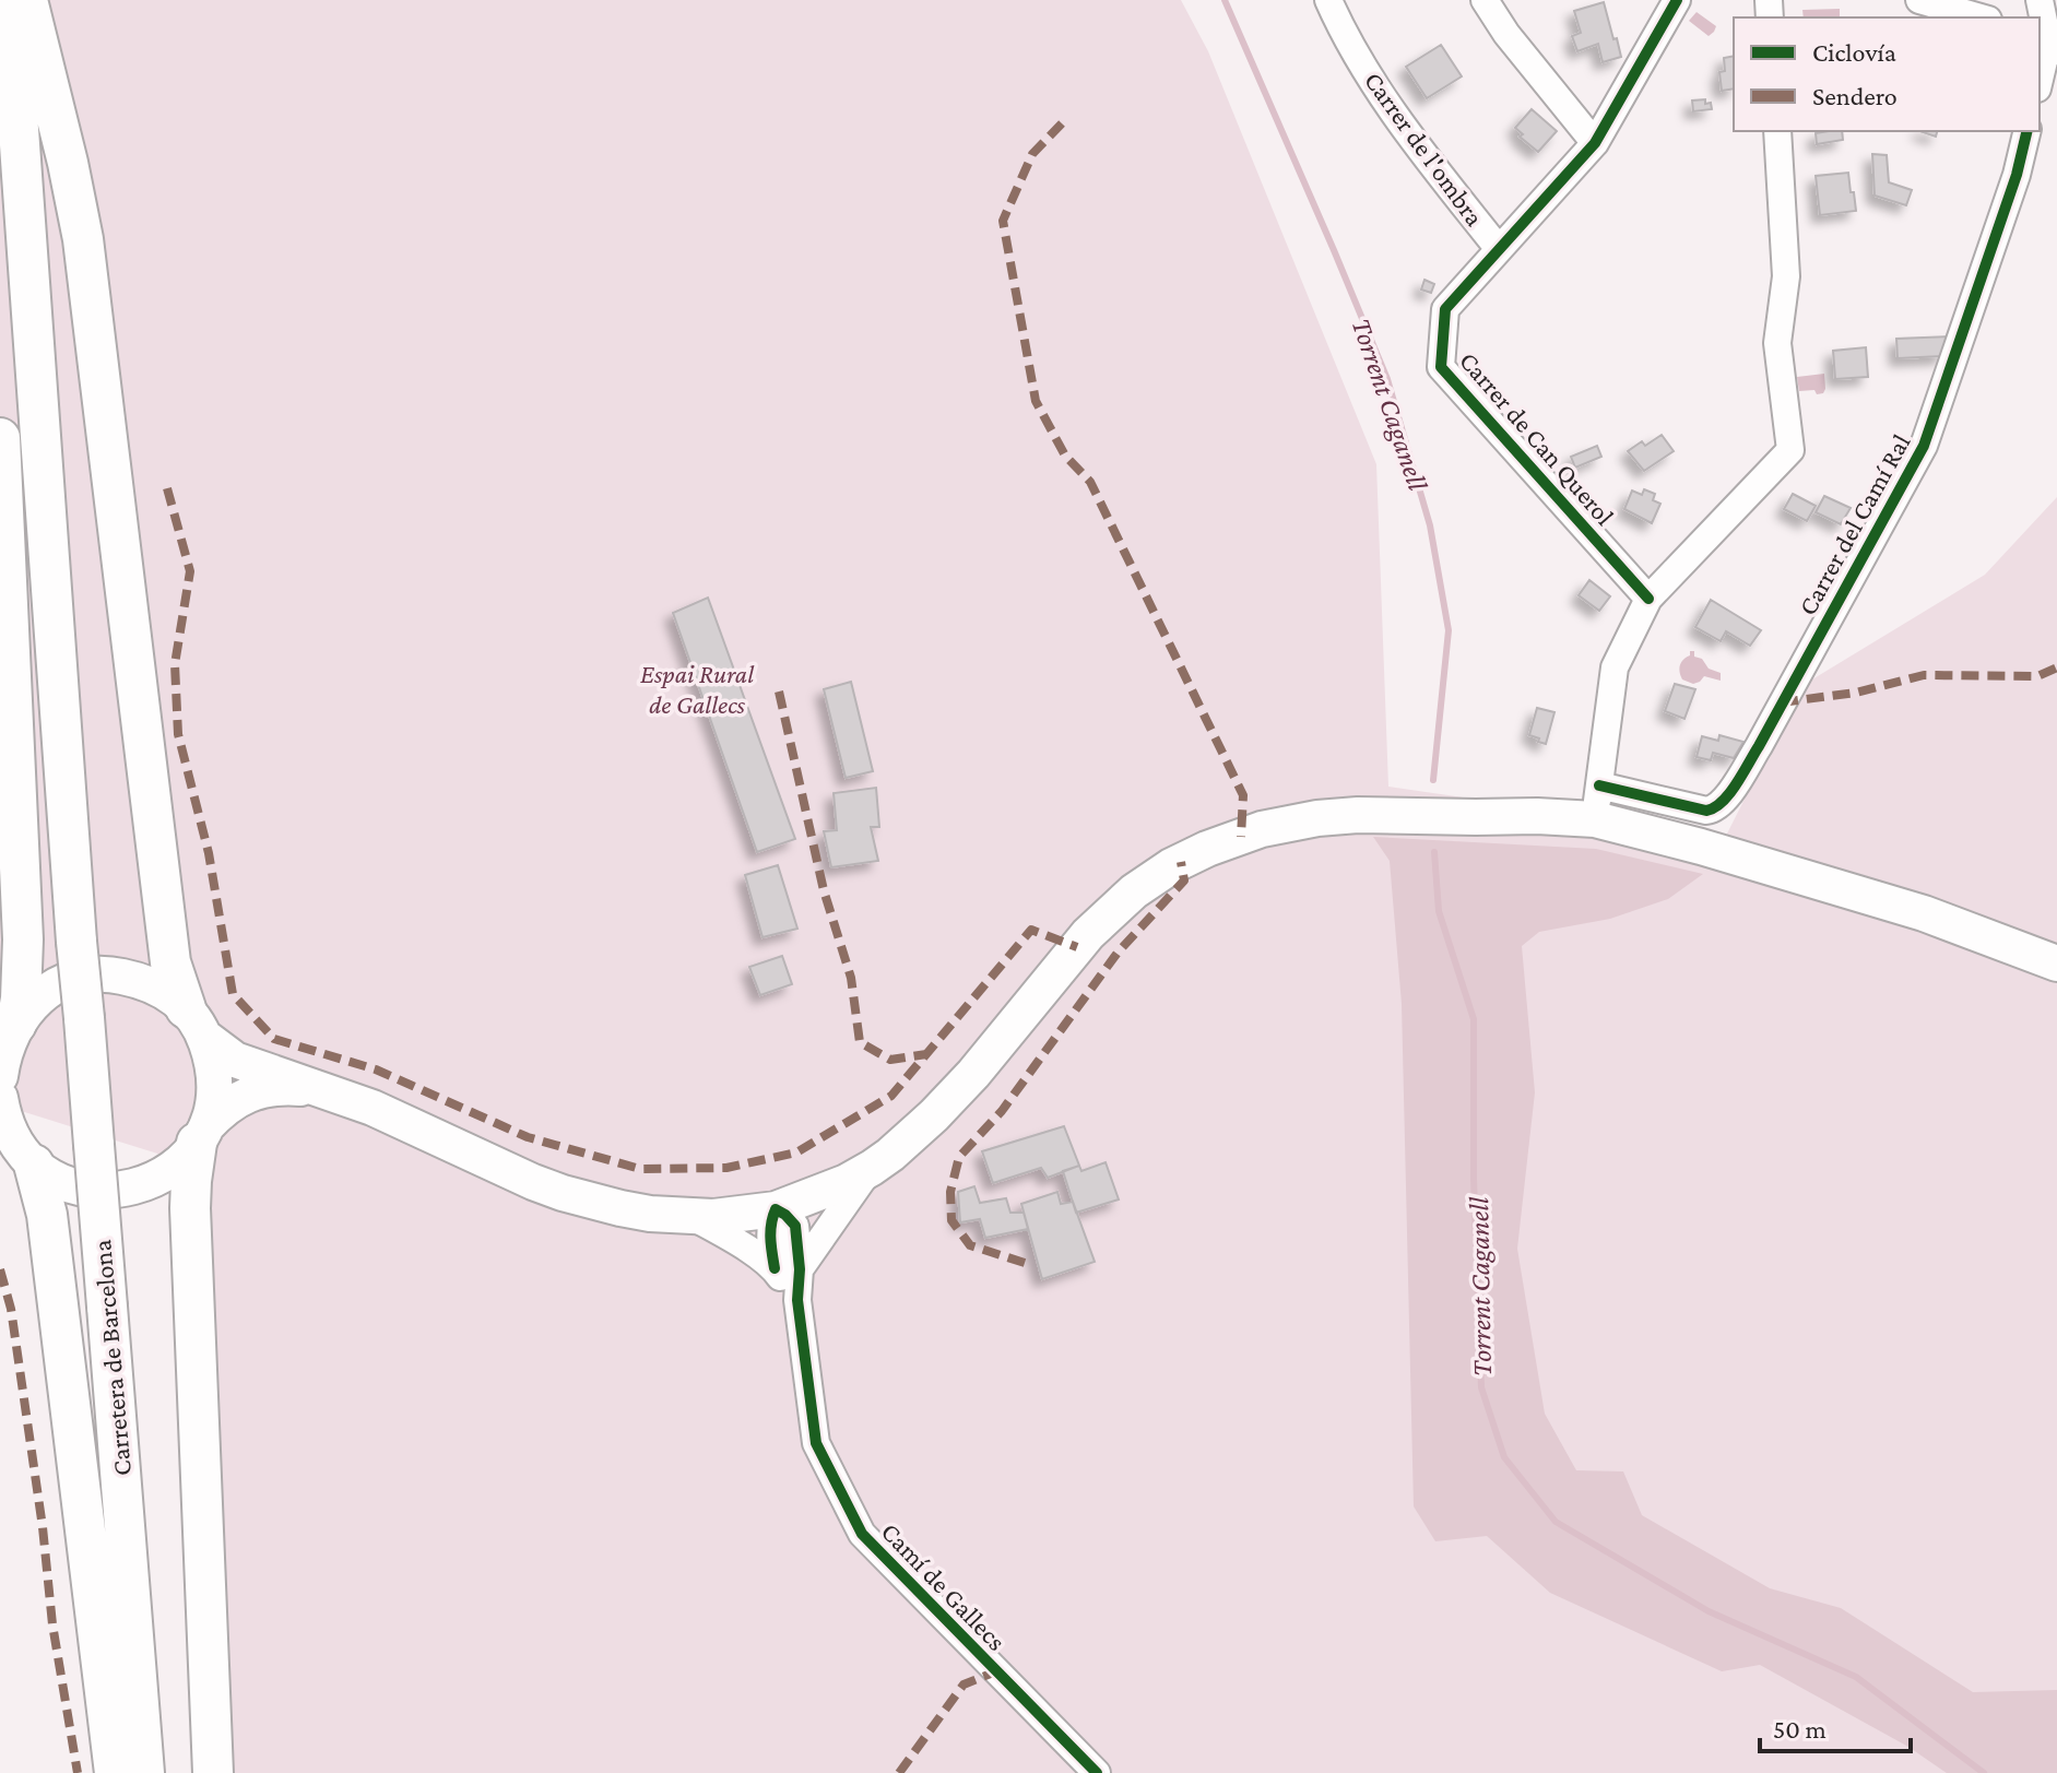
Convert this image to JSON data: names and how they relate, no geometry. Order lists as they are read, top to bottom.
{
  "streets": {
    "highway": ["Carretera de Barcelona"],
    "street": [
      "Carrer de l'ombra",
      "Carrer de Can Querol",
      "Carrer del Camí Ral",
      "Camí de Gallecs"
    ]
  },
  "crossings": [
    ["Carrer de l'ombra", "Carrer de Can Querol"]
  ],
  "water": ["Torrent Caganell"],
  "parks": ["Espai Rural de Gallecs"],
  "legend": ["Ciclovía", "Sendero"],
  "scale_bar": "50 m"
}
